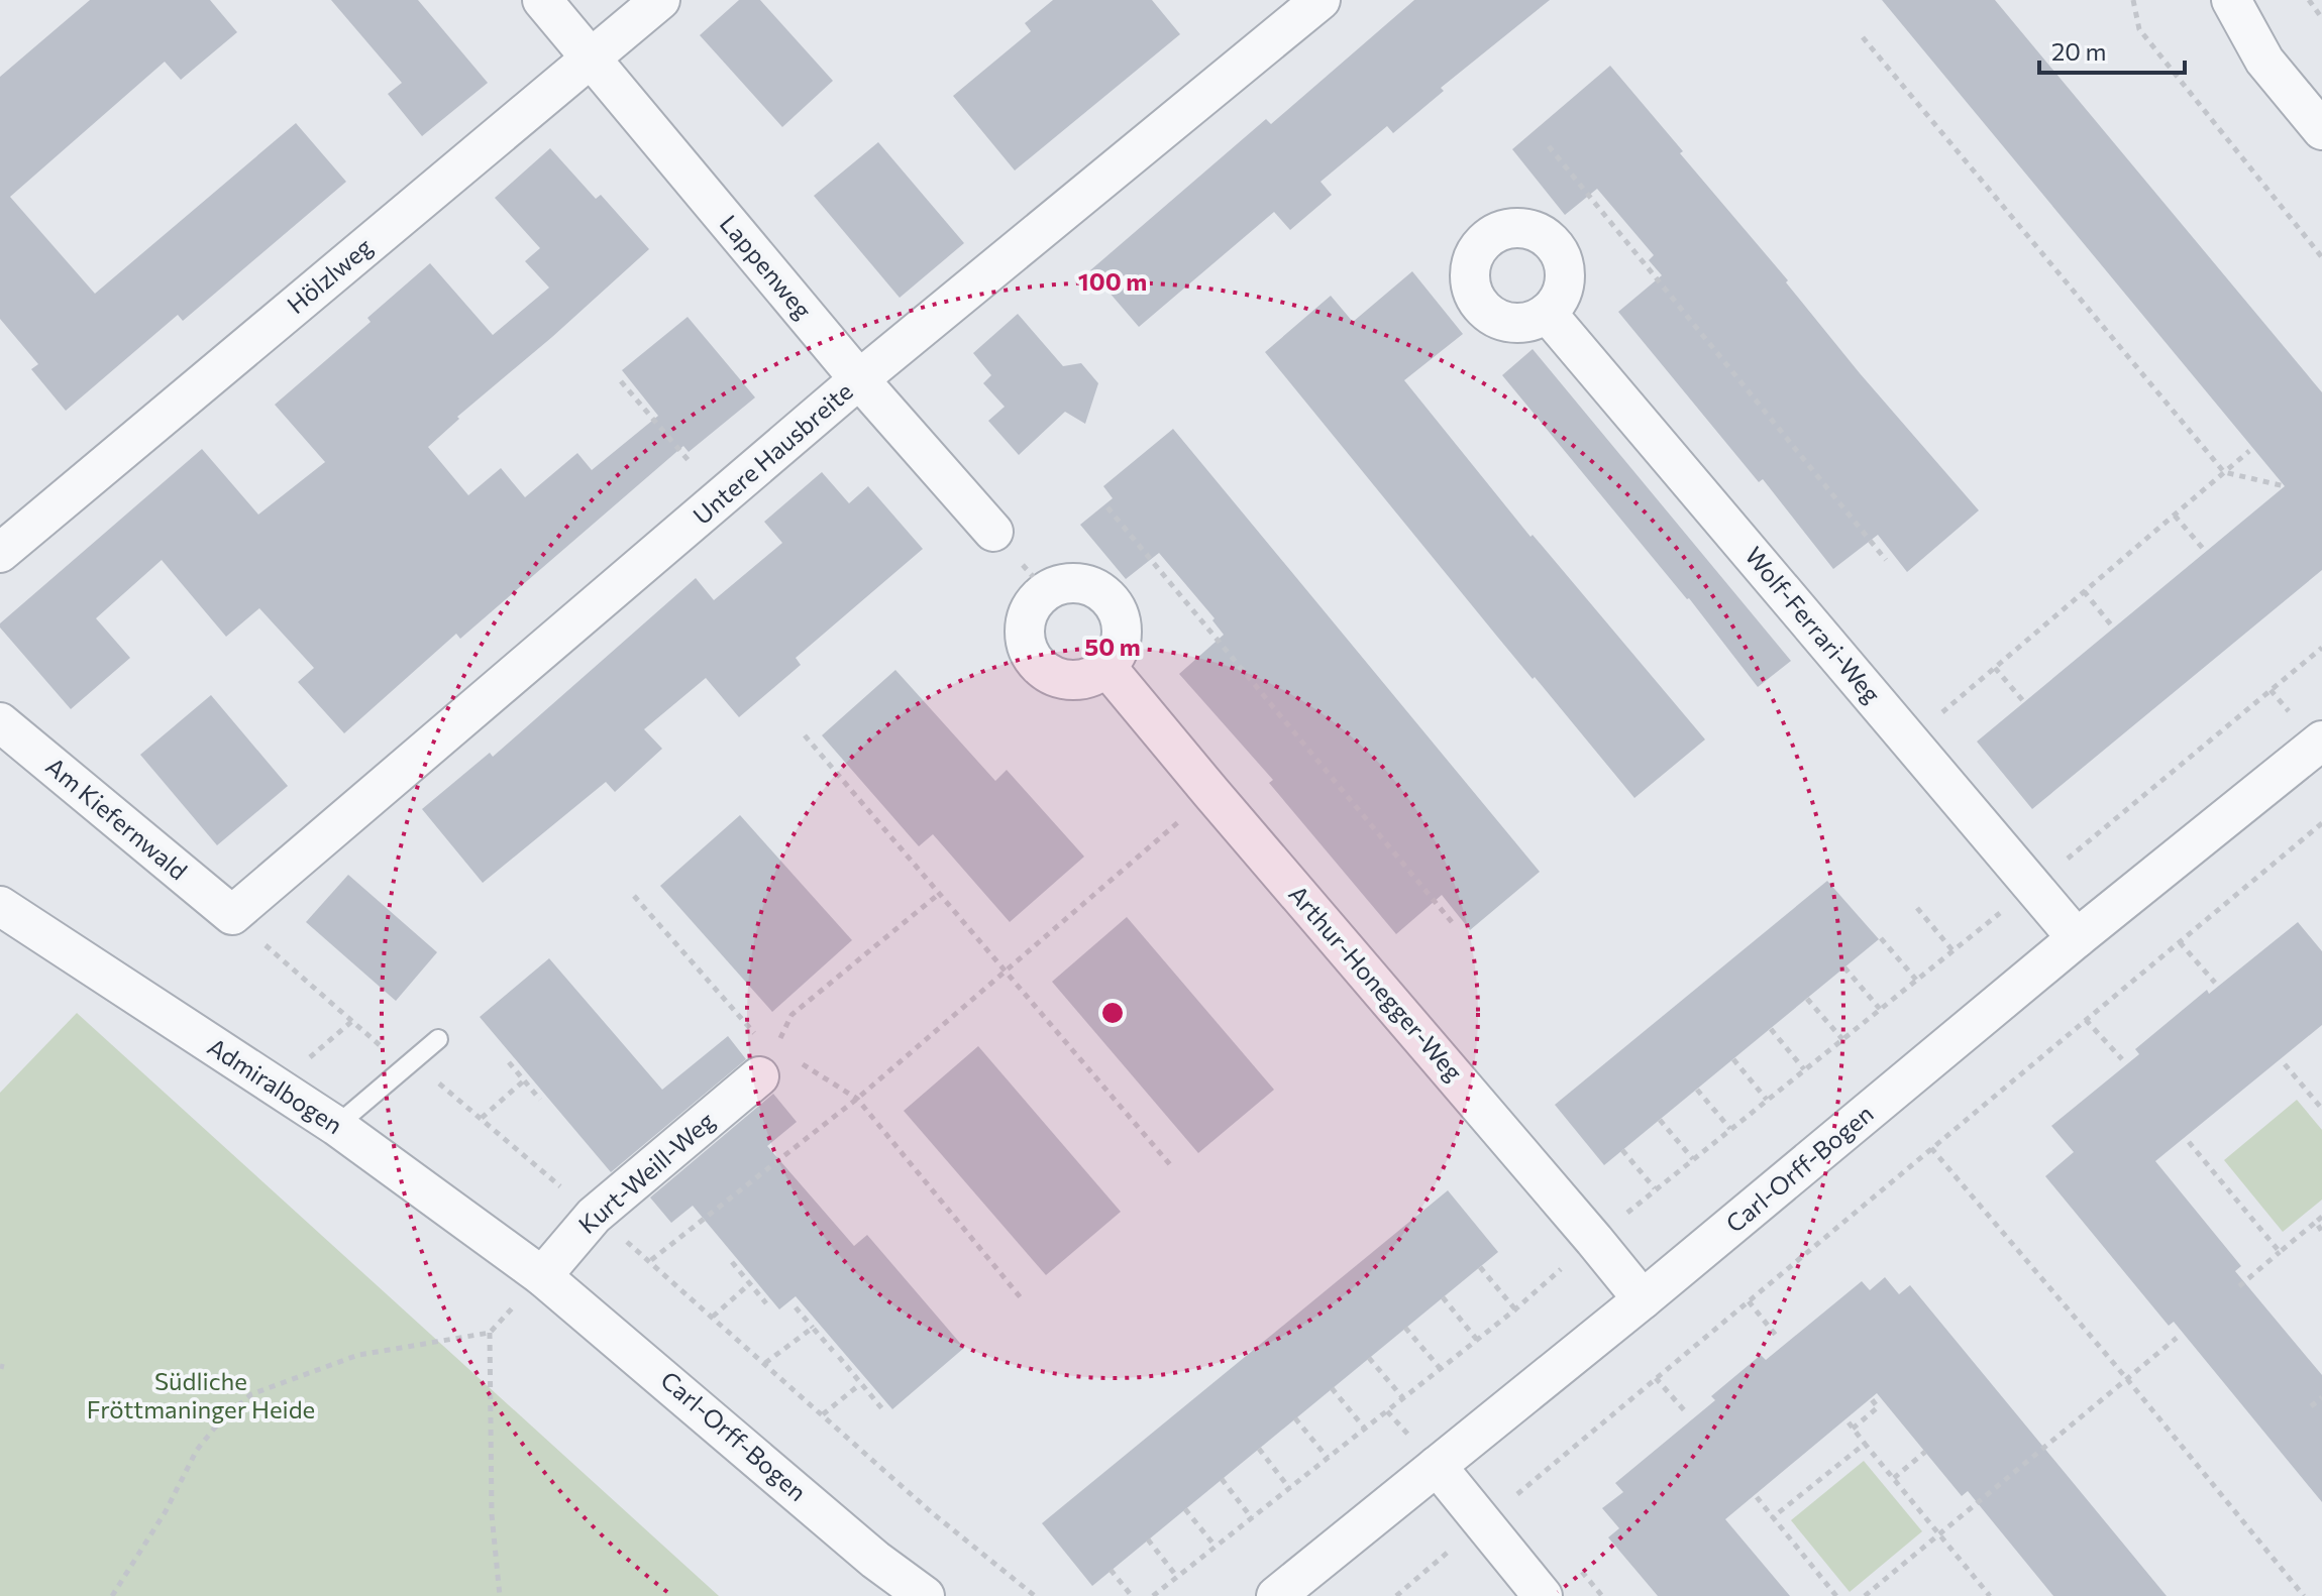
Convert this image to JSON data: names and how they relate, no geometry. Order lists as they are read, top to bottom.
{
  "streets": {
    "street": [
      "Lappenweg",
      "Hölzlweg",
      "Untere Hausbreite",
      "Wolf-Ferrari-Weg",
      "Am Kiefernwald",
      "Arthur-Honegger-Weg",
      "Admiralbogen",
      "Carl-Orff-Bogen",
      "Kurt-Weill-Weg"
    ]
  },
  "crossings": [
    ["Lappenweg", "Hölzlweg"],
    ["Lappenweg", "Untere Hausbreite"],
    ["Untere Hausbreite", "Am Kiefernwald"],
    ["Wolf-Ferrari-Weg", "Carl-Orff-Bogen"],
    ["Arthur-Honegger-Weg", "Carl-Orff-Bogen"],
    ["Admiralbogen", "Carl-Orff-Bogen"],
    ["Admiralbogen", "Kurt-Weill-Weg"],
    ["Carl-Orff-Bogen", "Kurt-Weill-Weg"]
  ],
  "parks": ["Südliche Fröttmaninger Heide"],
  "scale_bar": "20 m",
  "rings": ["100 m", "50 m"]
}
